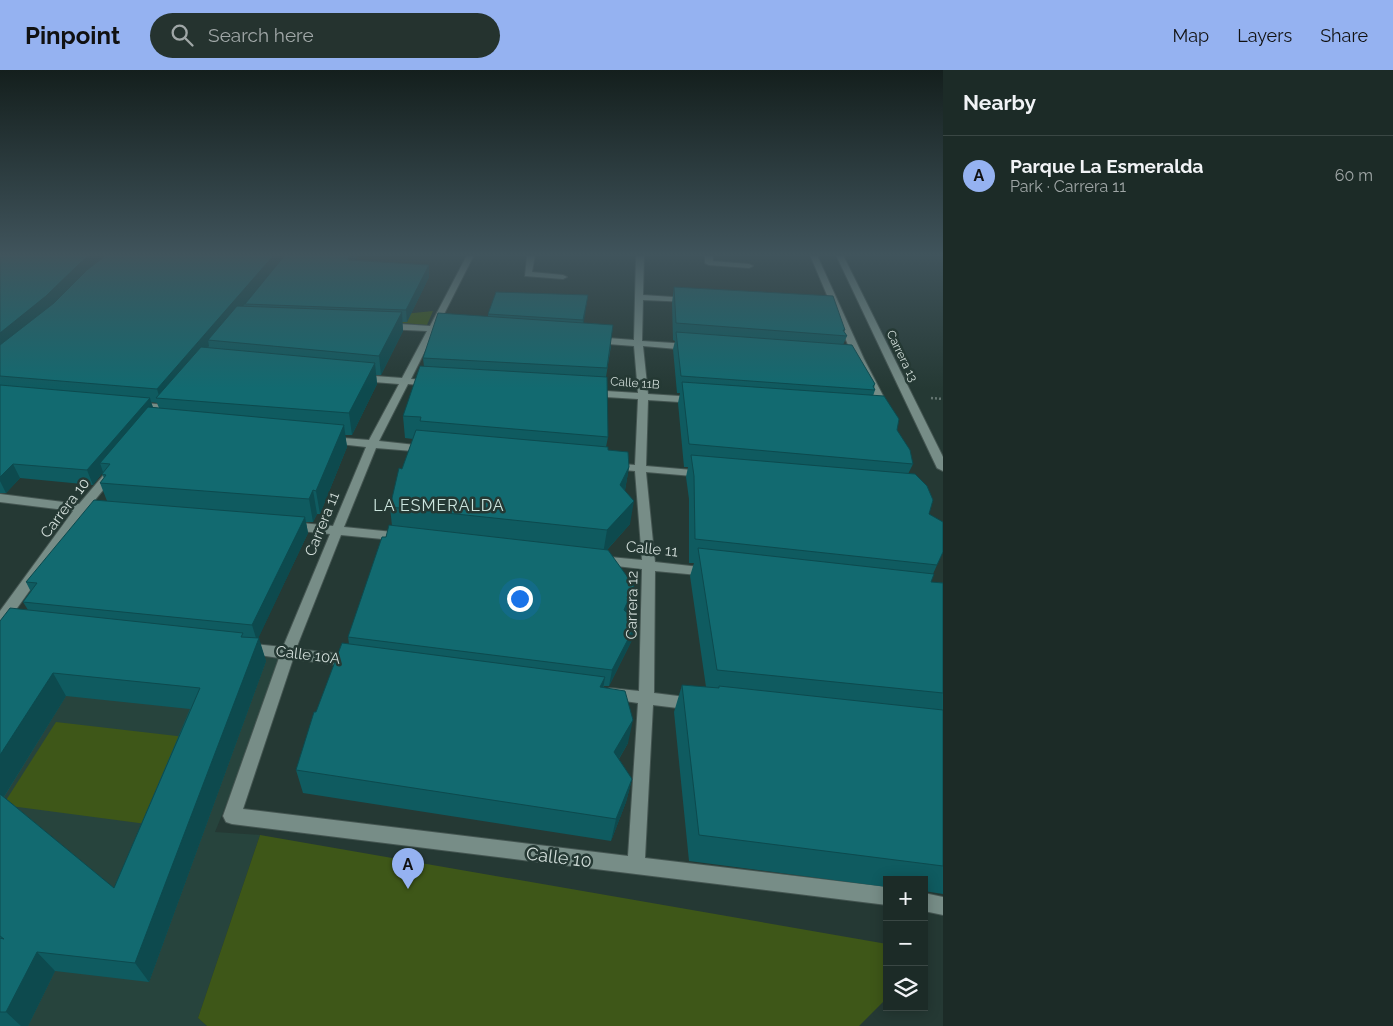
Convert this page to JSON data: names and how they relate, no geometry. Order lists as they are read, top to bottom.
{
  "streets": {
    "street": [
      "Carrera 13",
      "Calle 11B",
      "Carrera 10",
      "Carrera 11",
      "Calle 11",
      "Carrera 12",
      "Calle 10A",
      "Calle 10"
    ]
  },
  "crossings": [
    ["Calle 11B", "Carrera 12"],
    ["Carrera 11", "Calle 10A"],
    ["Carrera 11", "Calle 10"],
    ["Calle 11", "Carrera 12"],
    ["Carrera 12", "Calle 10"]
  ],
  "districts": ["LA ESMERALDA"],
  "page": {
    "header": "Pinpoint",
    "search": "Search here",
    "nav": ["Map", "Layers", "Share"],
    "heading": "Nearby",
    "list": [
      {
        "mark": "A",
        "name": "Parque La Esmeralda",
        "note": "Park · Carrera 11",
        "value": "60 m"
      }
    ],
    "pins": "A",
    "map_buttons": ["+", "−"]
  }
}
